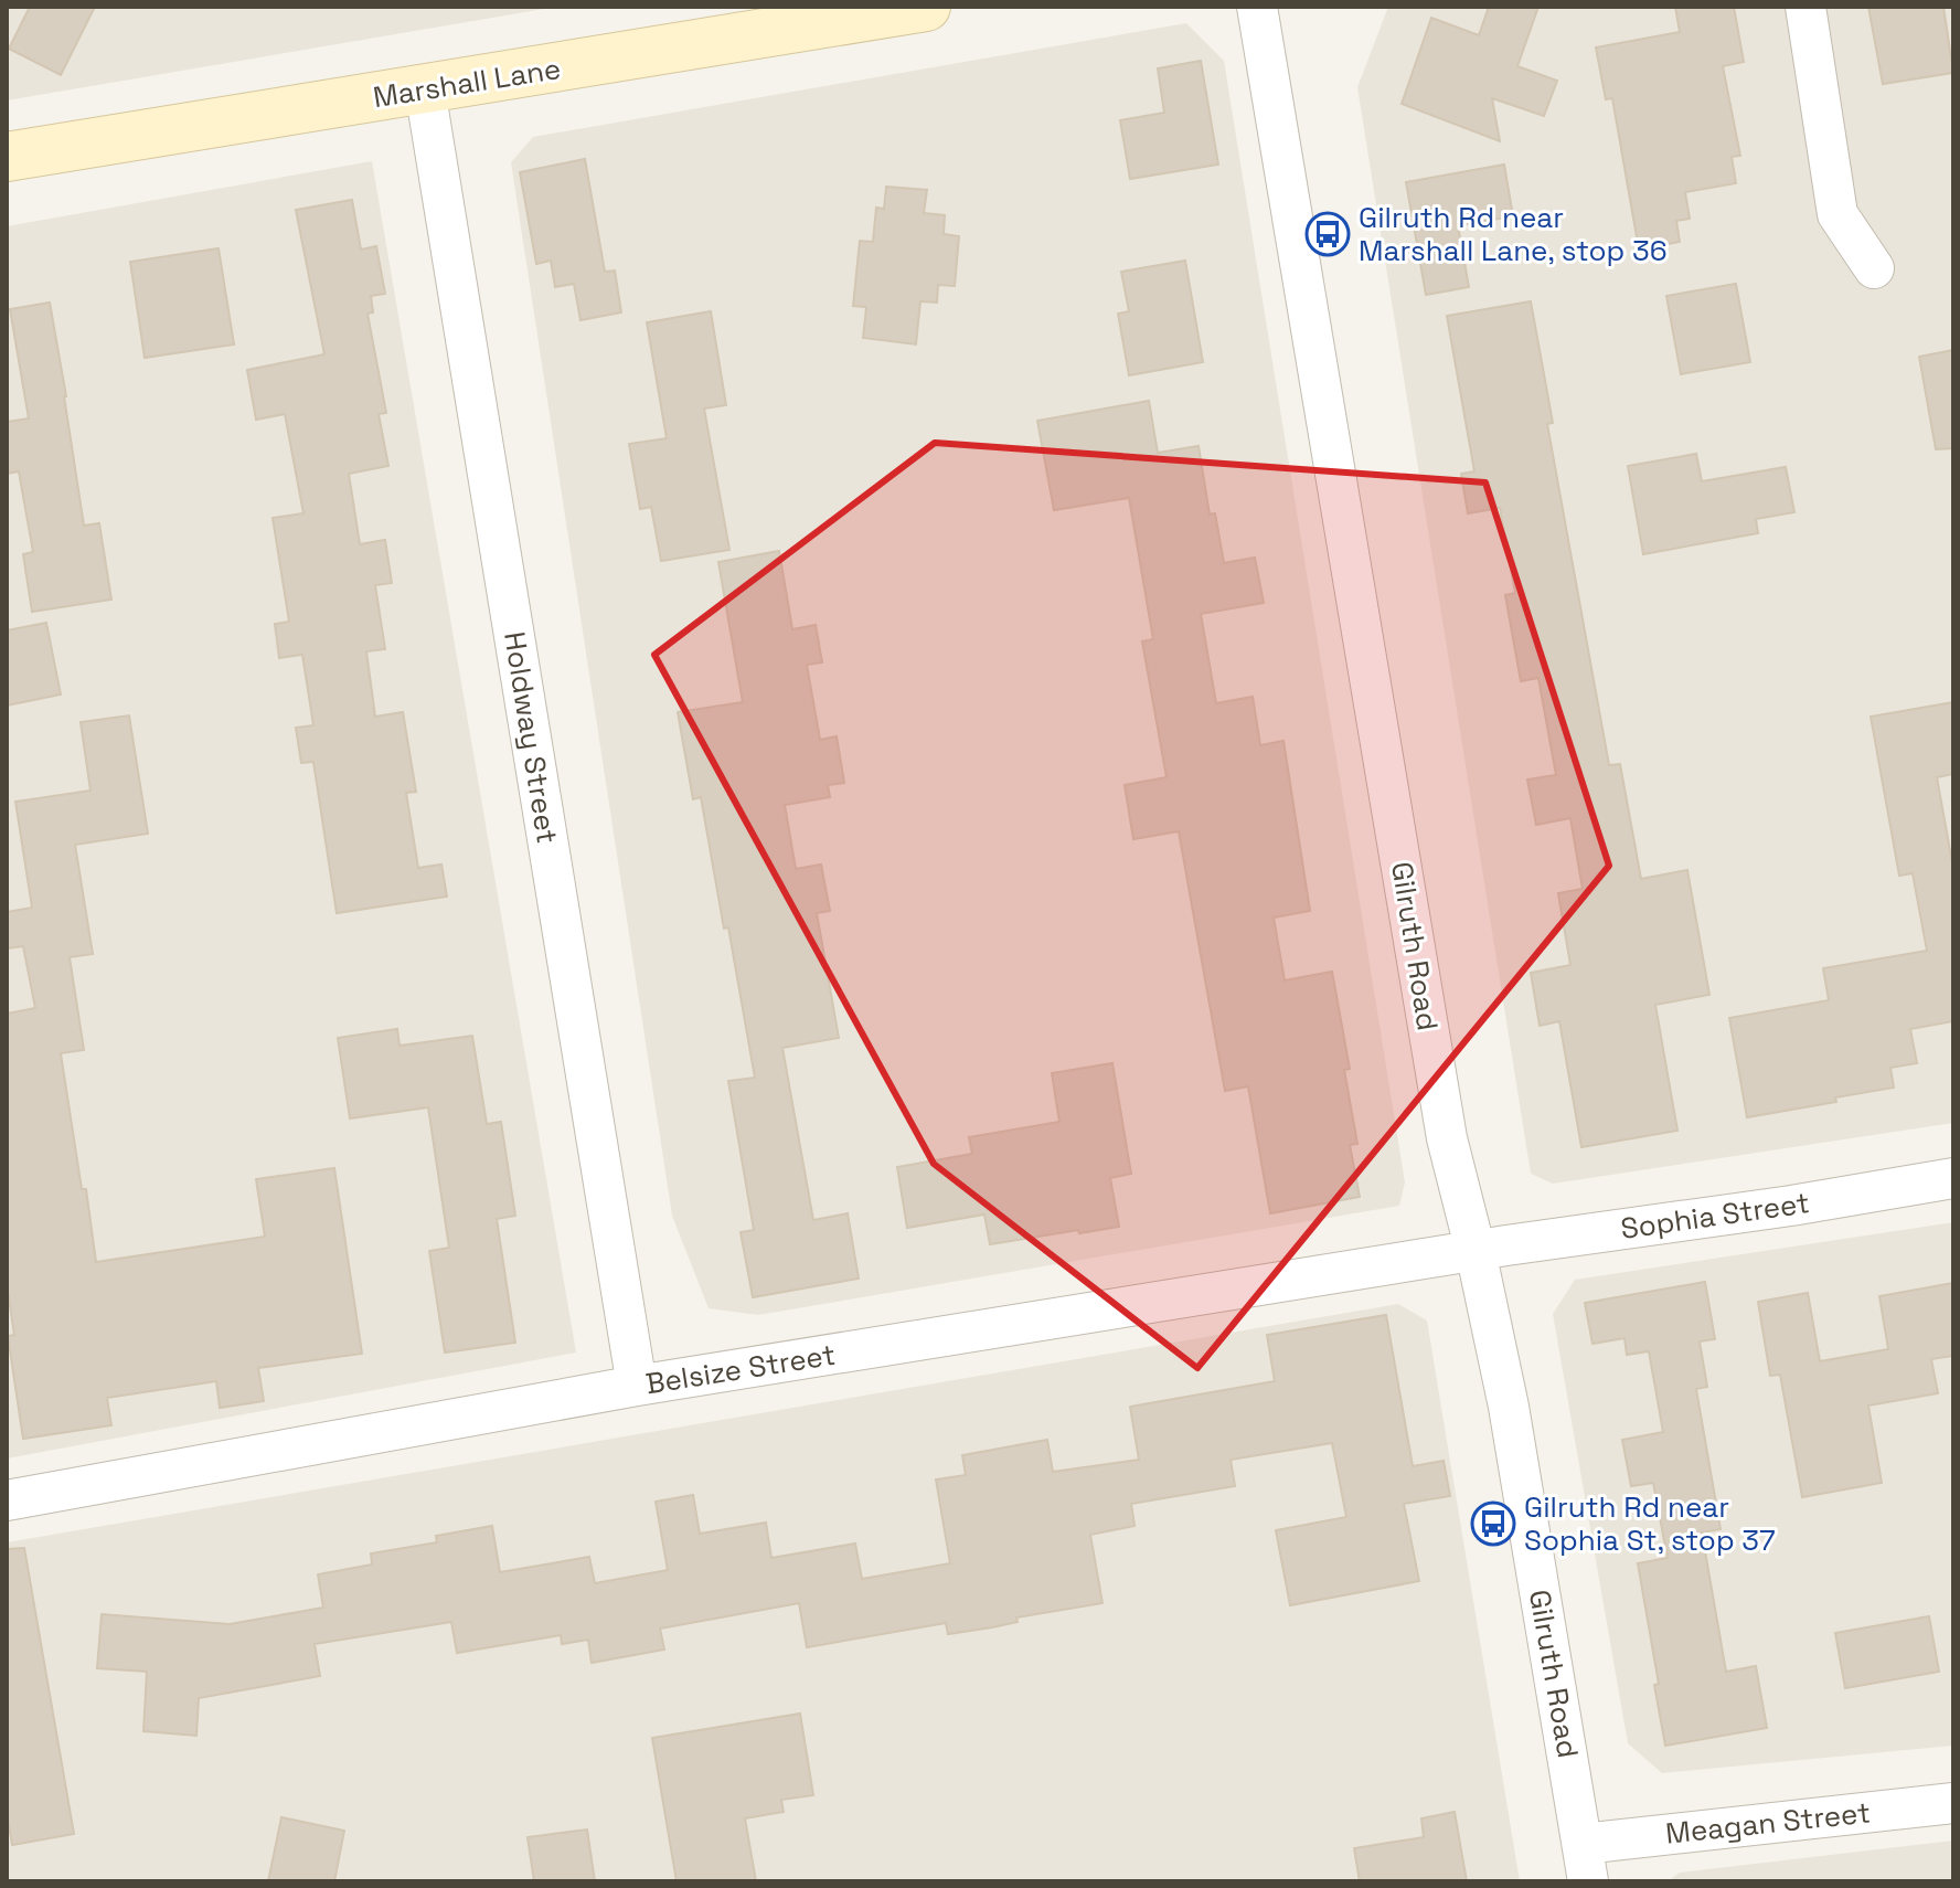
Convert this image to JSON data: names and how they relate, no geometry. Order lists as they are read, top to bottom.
{
  "streets": {
    "street": [
      "Marshall Lane",
      "Holdway Street",
      "Gilruth Road",
      "Sophia Street",
      "Belsize Street",
      "Meagan Street"
    ]
  },
  "crossings": [
    ["Marshall Lane", "Holdway Street"],
    ["Holdway Street", "Belsize Street"],
    ["Gilruth Road", "Sophia Street"],
    ["Gilruth Road", "Belsize Street"],
    ["Gilruth Road", "Meagan Street"],
    ["Sophia Street", "Belsize Street"]
  ],
  "places": {
    "bus stop": ["Gilruth Rd near Marshall Lane, stop 36", "Gilruth Rd near Sophia St, stop 37"]
  }
}
